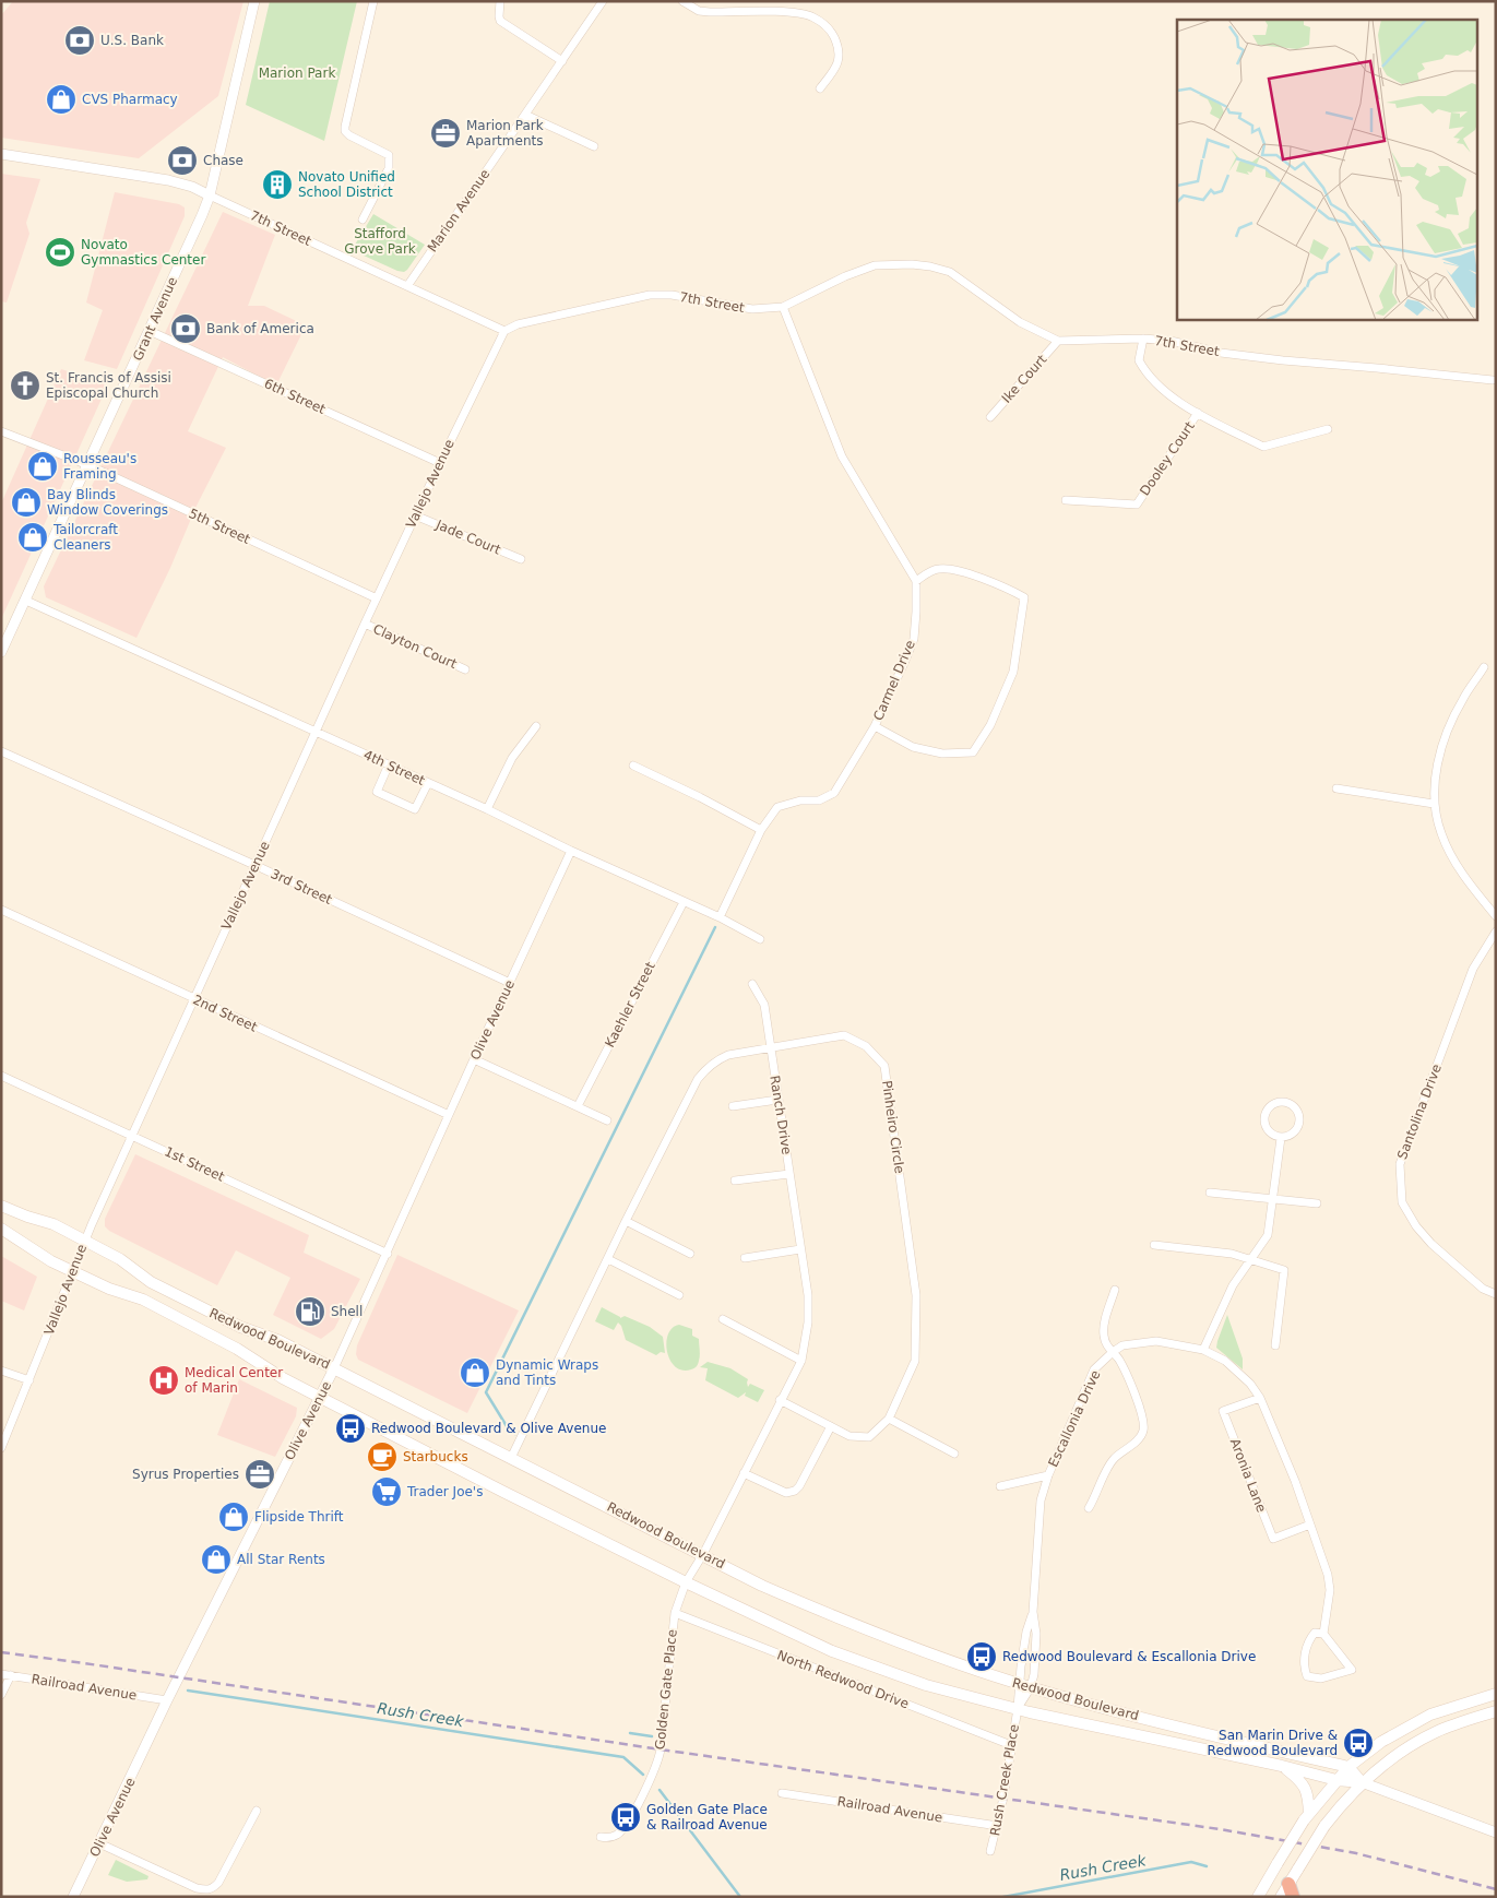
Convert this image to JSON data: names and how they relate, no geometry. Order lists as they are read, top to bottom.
{
  "streets": {
    "main road": ["Redwood Boulevard"],
    "street": [
      "Marion Avenue",
      "7th Street",
      "Grant Avenue",
      "Ike Court",
      "6th Street",
      "Dooley Court",
      "Vallejo Avenue",
      "5th Street",
      "Jade Court",
      "Clayton Court",
      "Carmel Drive",
      "4th Street",
      "3rd Street",
      "Kaehler Street",
      "2nd Street",
      "Olive Avenue",
      "Santolina Drive",
      "Ranch Drive",
      "Pinheiro Circle",
      "1st Street",
      "Escallonia Drive",
      "Aronia Lane",
      "North Redwood Drive",
      "Railroad Avenue",
      "Golden Gate Place",
      "Rush Creek Place"
    ]
  },
  "crossings": [
    ["Marion Avenue", "7th Street"],
    ["7th Street", "Grant Avenue"],
    ["7th Street", "Ike Court"],
    ["7th Street", "Vallejo Avenue"],
    ["Grant Avenue", "6th Street"],
    ["Grant Avenue", "5th Street"],
    ["Grant Avenue", "4th Street"],
    ["6th Street", "Vallejo Avenue"],
    ["Vallejo Avenue", "5th Street"],
    ["Vallejo Avenue", "Jade Court"],
    ["Vallejo Avenue", "Clayton Court"],
    ["Vallejo Avenue", "4th Street"],
    ["Vallejo Avenue", "3rd Street"],
    ["Vallejo Avenue", "2nd Street"],
    ["Vallejo Avenue", "1st Street"],
    ["Vallejo Avenue", "Redwood Boulevard"],
    ["Carmel Drive", "4th Street"],
    ["4th Street", "Kaehler Street"],
    ["4th Street", "Olive Avenue"],
    ["3rd Street", "Olive Avenue"],
    ["2nd Street", "Olive Avenue"],
    ["Olive Avenue", "1st Street"],
    ["Olive Avenue", "Redwood Boulevard"],
    ["Olive Avenue", "Railroad Avenue"],
    ["Ranch Drive", "Pinheiro Circle"],
    ["Ranch Drive", "Redwood Boulevard"],
    ["Ranch Drive", "Golden Gate Place"],
    ["Pinheiro Circle", "Redwood Boulevard"],
    ["Redwood Boulevard", "Escallonia Drive"],
    ["Redwood Boulevard", "Golden Gate Place"],
    ["Redwood Boulevard", "Rush Creek Place"],
    ["Escallonia Drive", "Aronia Lane"],
    ["Escallonia Drive", "Rush Creek Place"],
    ["North Redwood Drive", "Golden Gate Place"],
    ["North Redwood Drive", "Rush Creek Place"],
    ["Railroad Avenue", "Rush Creek Place"]
  ],
  "water": ["Rush Creek"],
  "parks": ["Marion Park", "Stafford Grove Park"],
  "places": {
    "bank": ["U.S. Bank", "Chase", "Bank of America"],
    "shop": [
      "CVS Pharmacy",
      "Rousseau's Framing",
      "Bay Blinds Window Coverings",
      "Tailorcraft Cleaners",
      "Dynamic Wraps and Tints",
      "Flipside Thrift",
      "All Star Rents"
    ],
    "office": ["Marion Park Apartments", "Syrus Properties"],
    "building": ["Novato Unified School District"],
    "sports": ["Novato Gymnastics Center"],
    "church": ["St. Francis of Assisi Episcopal Church"],
    "fuel station": ["Shell"],
    "hospital": ["Medical Center of Marin"],
    "bus stop": [
      "Redwood Boulevard & Olive Avenue",
      "Redwood Boulevard & Escallonia Drive",
      "San Marin Drive & Redwood Boulevard",
      "Golden Gate Place & Railroad Avenue"
    ],
    "cafe": ["Starbucks"],
    "supermarket": ["Trader Joe's"]
  }
}
